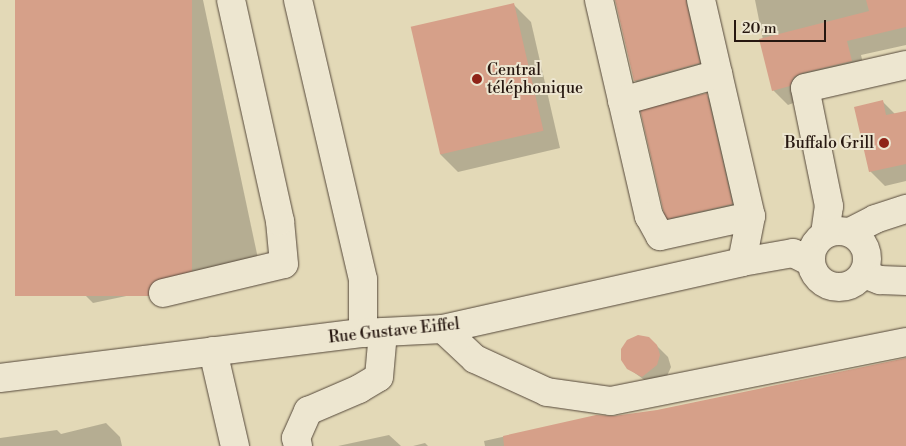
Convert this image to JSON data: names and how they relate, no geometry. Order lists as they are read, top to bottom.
{
  "streets": {
    "street": ["Rue Gustave Eiffel"]
  },
  "places": ["Central téléphonique", "Buffalo Grill"],
  "scale_bar": "20 m"
}
